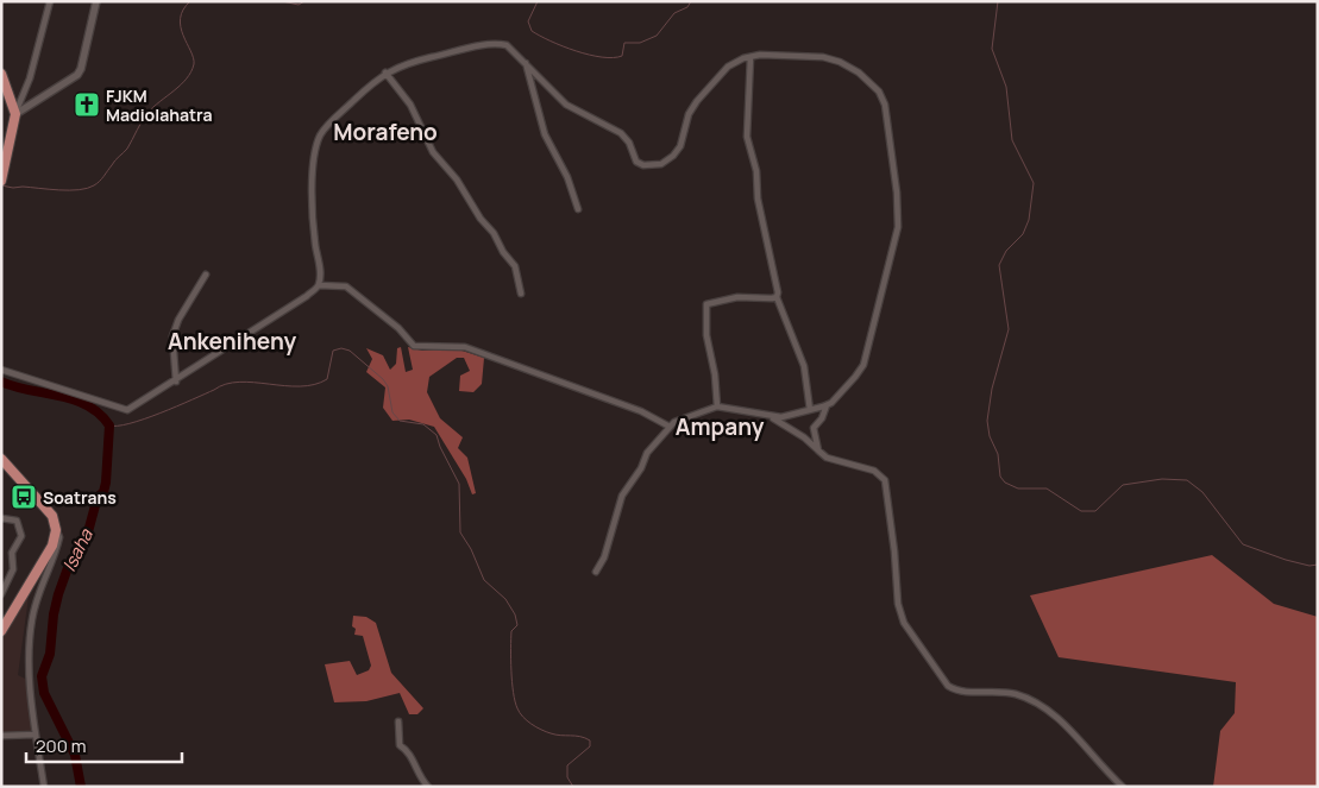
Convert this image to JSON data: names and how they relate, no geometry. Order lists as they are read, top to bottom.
{
  "districts": ["Morafeno", "Ankeniheny", "Ampany"],
  "water": ["Isaha"],
  "places": {
    "church": ["FJKM Madiolahatra"],
    "bus stop": ["Soatrans"]
  },
  "scale_bar": "200 m"
}
